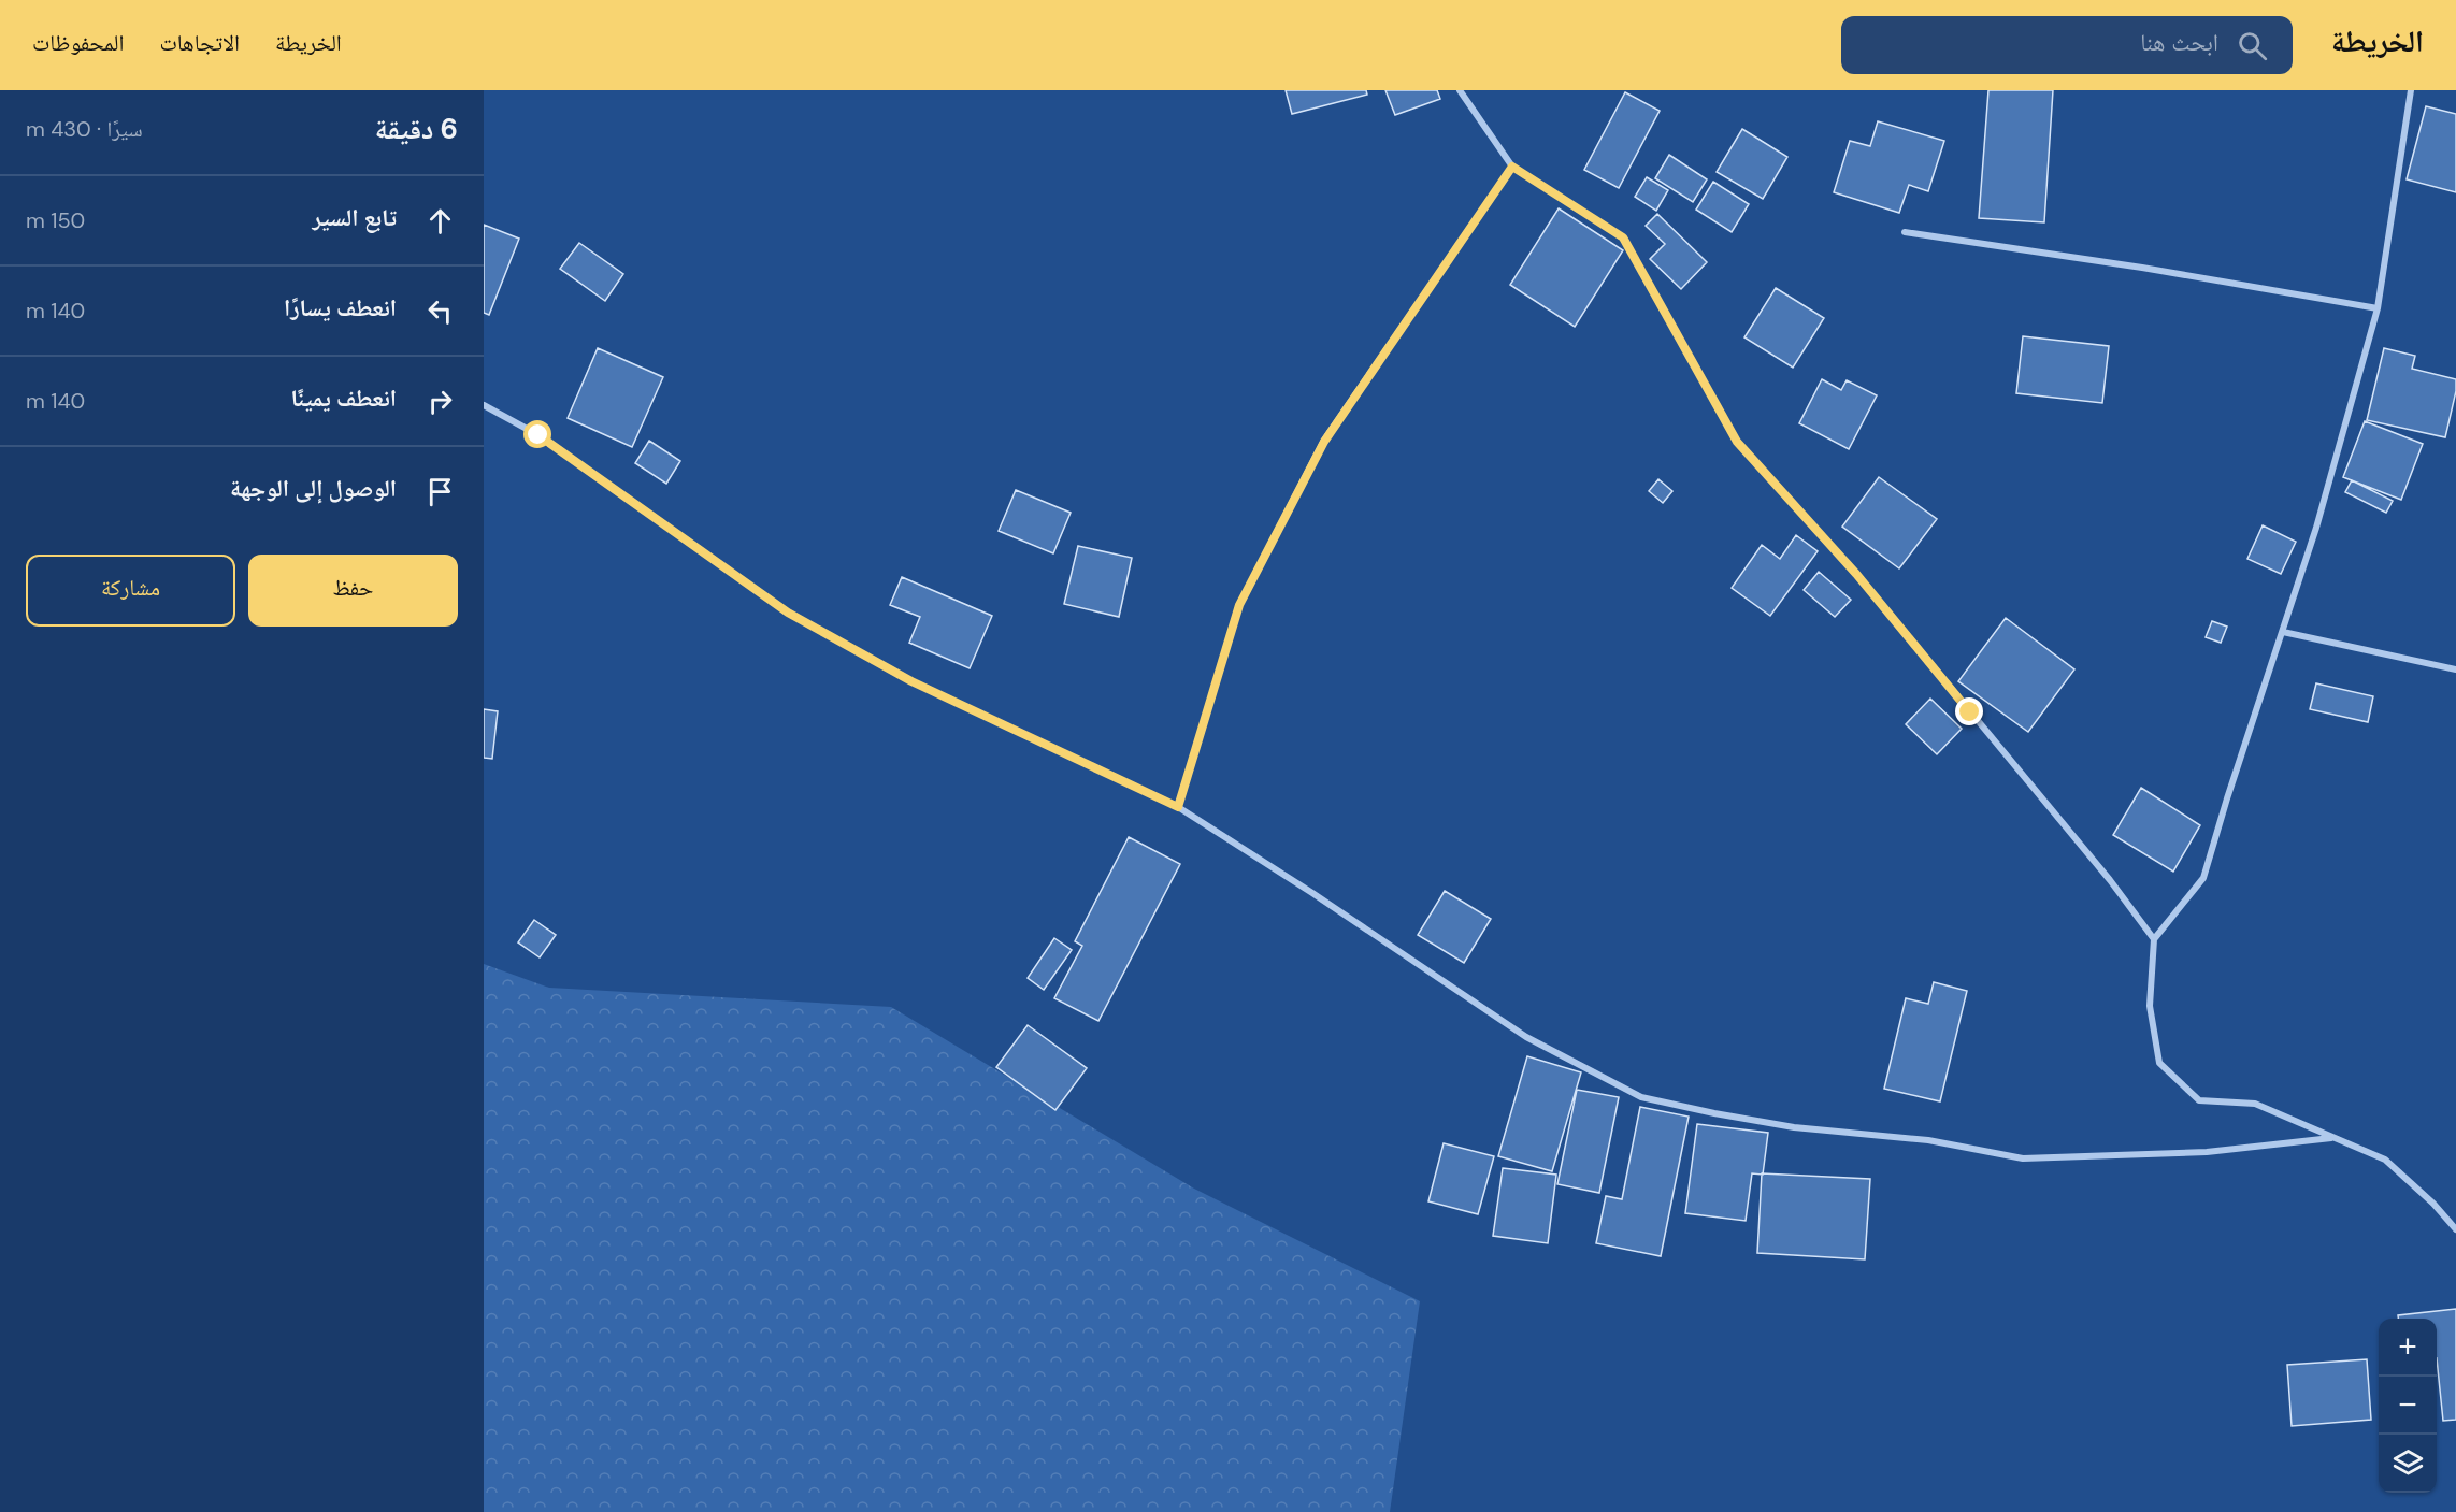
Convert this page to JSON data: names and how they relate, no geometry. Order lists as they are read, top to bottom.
{
  "page": {
    "header": "الخريطة",
    "search": "ابحث هنا",
    "nav": ["الخريطة", "الاتجاهات", "المحفوظات"],
    "heading": ["6 دقيقة", "سيرًا · 430 m"],
    "list": [
      ["تابع السير", "150 m"],
      ["انعطف يسارًا", "140 m"],
      ["انعطف يمينًا", "140 m"],
      "الوصول إلى الوجهة"
    ],
    "buttons": ["حفظ", "مشاركة"],
    "map_buttons": ["+", "−"]
  }
}
